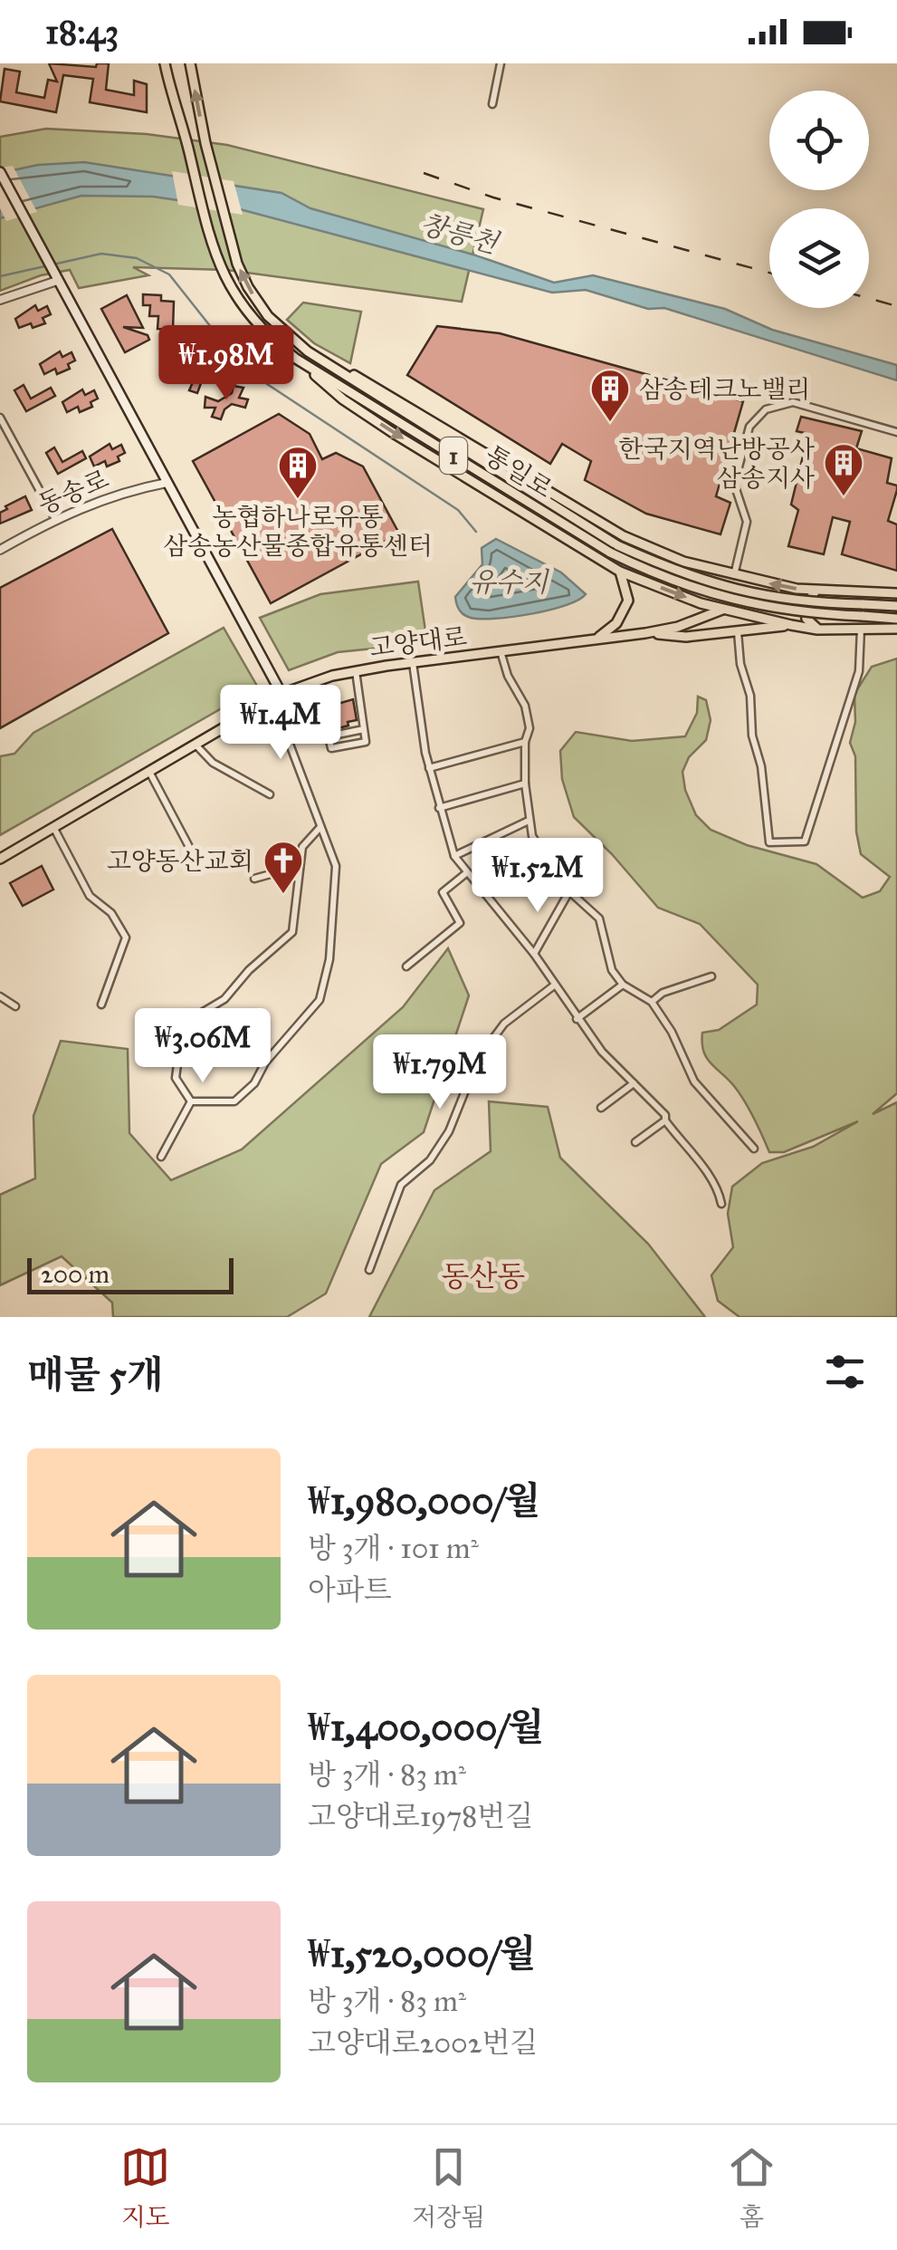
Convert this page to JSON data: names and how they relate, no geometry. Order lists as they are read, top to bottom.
{
  "streets": {
    "main road": ["1", "통일로", "고양대로"],
    "street": ["동송로"]
  },
  "districts": ["동산동"],
  "water": ["창릉천", "유수지"],
  "places": {
    "building": ["삼송테크노밸리", "한국지역난방공사 삼송지사", "농협하나로유통 삼송농산물종합유통센터"],
    "church": ["고양동산교회"]
  },
  "scale_bar": "200 m",
  "page": {
    "status": "18:43",
    "price": [
      "₩1.98M",
      "₩1.4M",
      "₩1.52M",
      "₩3.06M",
      "₩1.79M"
    ],
    "scale": "200 m",
    "heading": "매물 5개",
    "list": [
      {
        "name": "₩1,980,000/월",
        "note": "방 3개 · 101 m² · 아파트"
      },
      {
        "name": "₩1,400,000/월",
        "note": "방 3개 · 83 m² · 고양대로1978번길"
      },
      {
        "name": "₩1,520,000/월",
        "note": "방 3개 · 83 m² · 고양대로2002번길"
      }
    ],
    "tabs": ["지도", "저장됨", "홈"]
  }
}
